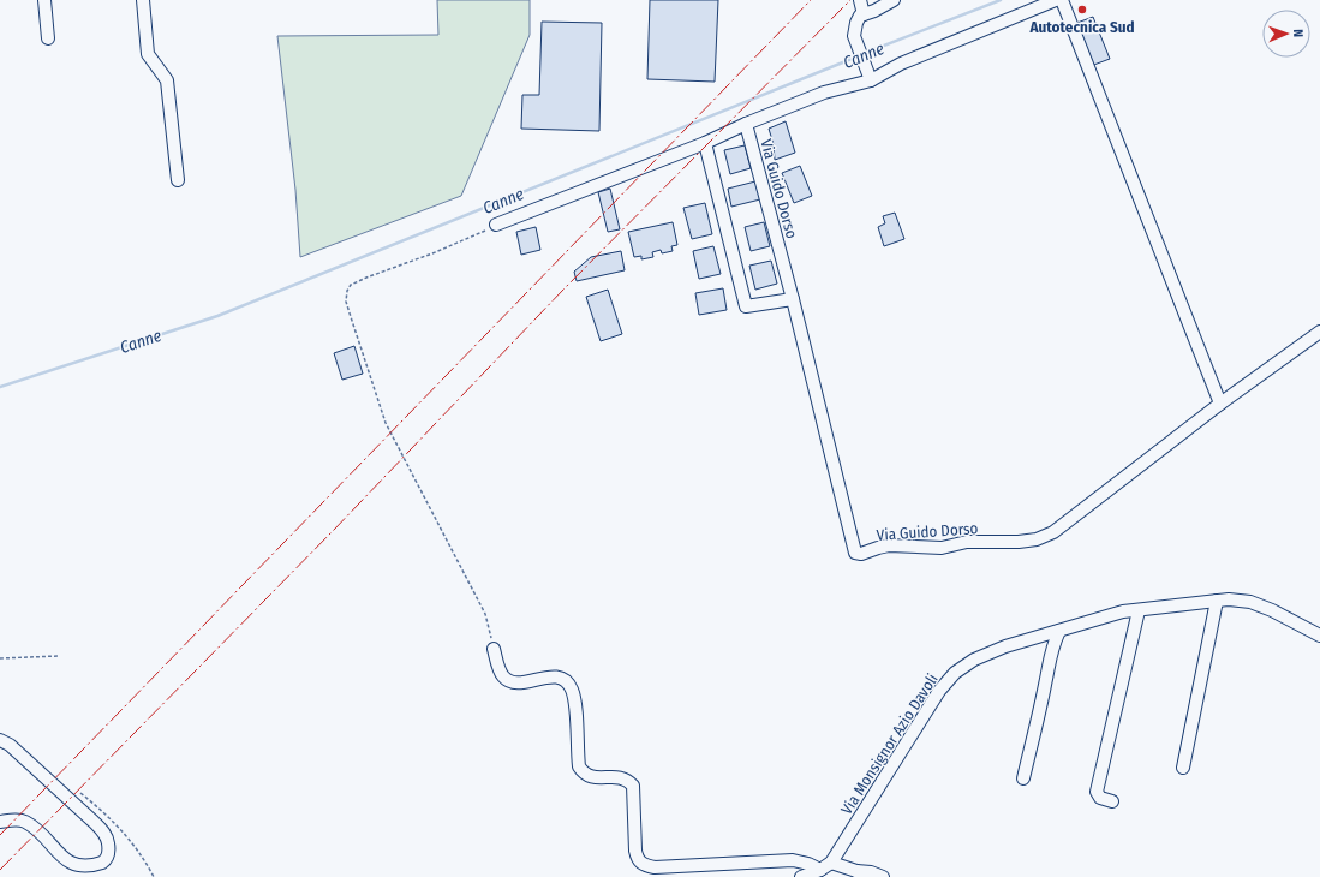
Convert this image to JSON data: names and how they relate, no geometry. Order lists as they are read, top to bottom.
{
  "streets": {
    "street": ["Via Guido Dorso", "Via Monsignor Azio Davoli"]
  },
  "water": ["Canne"],
  "places": ["Autotecnica Sud"],
  "north": "right"
}
